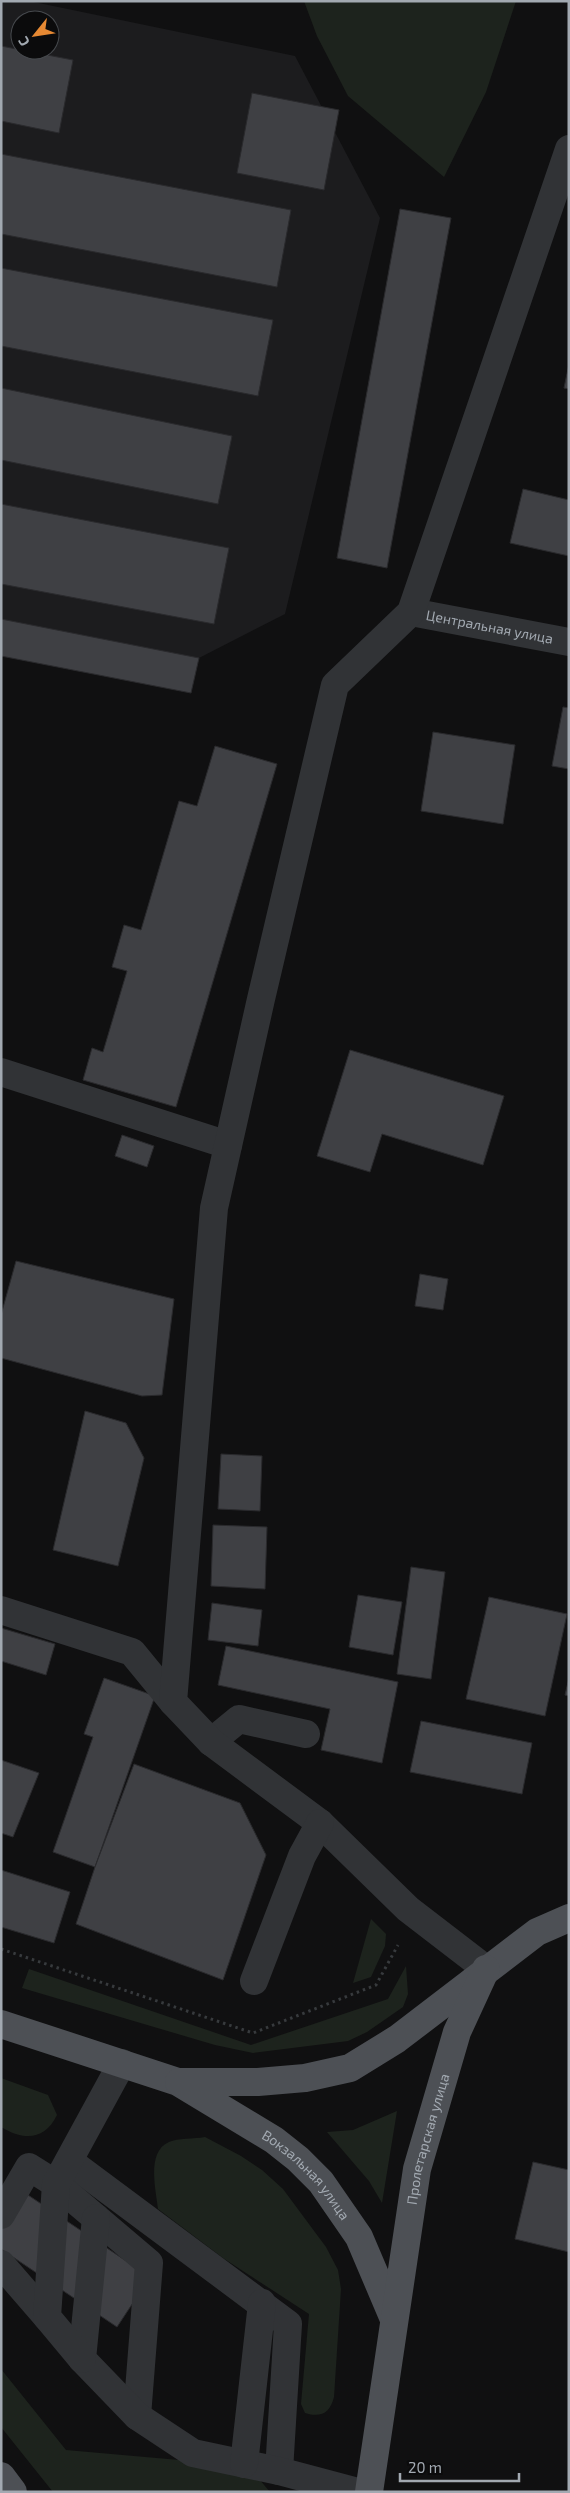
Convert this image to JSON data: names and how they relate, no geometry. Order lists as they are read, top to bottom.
{
  "streets": {
    "main road": ["Пролетарская улица", "Вокзальная улица"],
    "street": ["Центральная улица"]
  },
  "crossings": [
    ["Пролетарская улица", "Вокзальная улица"]
  ],
  "scale_bar": "20 m",
  "north": "bottom left"
}
